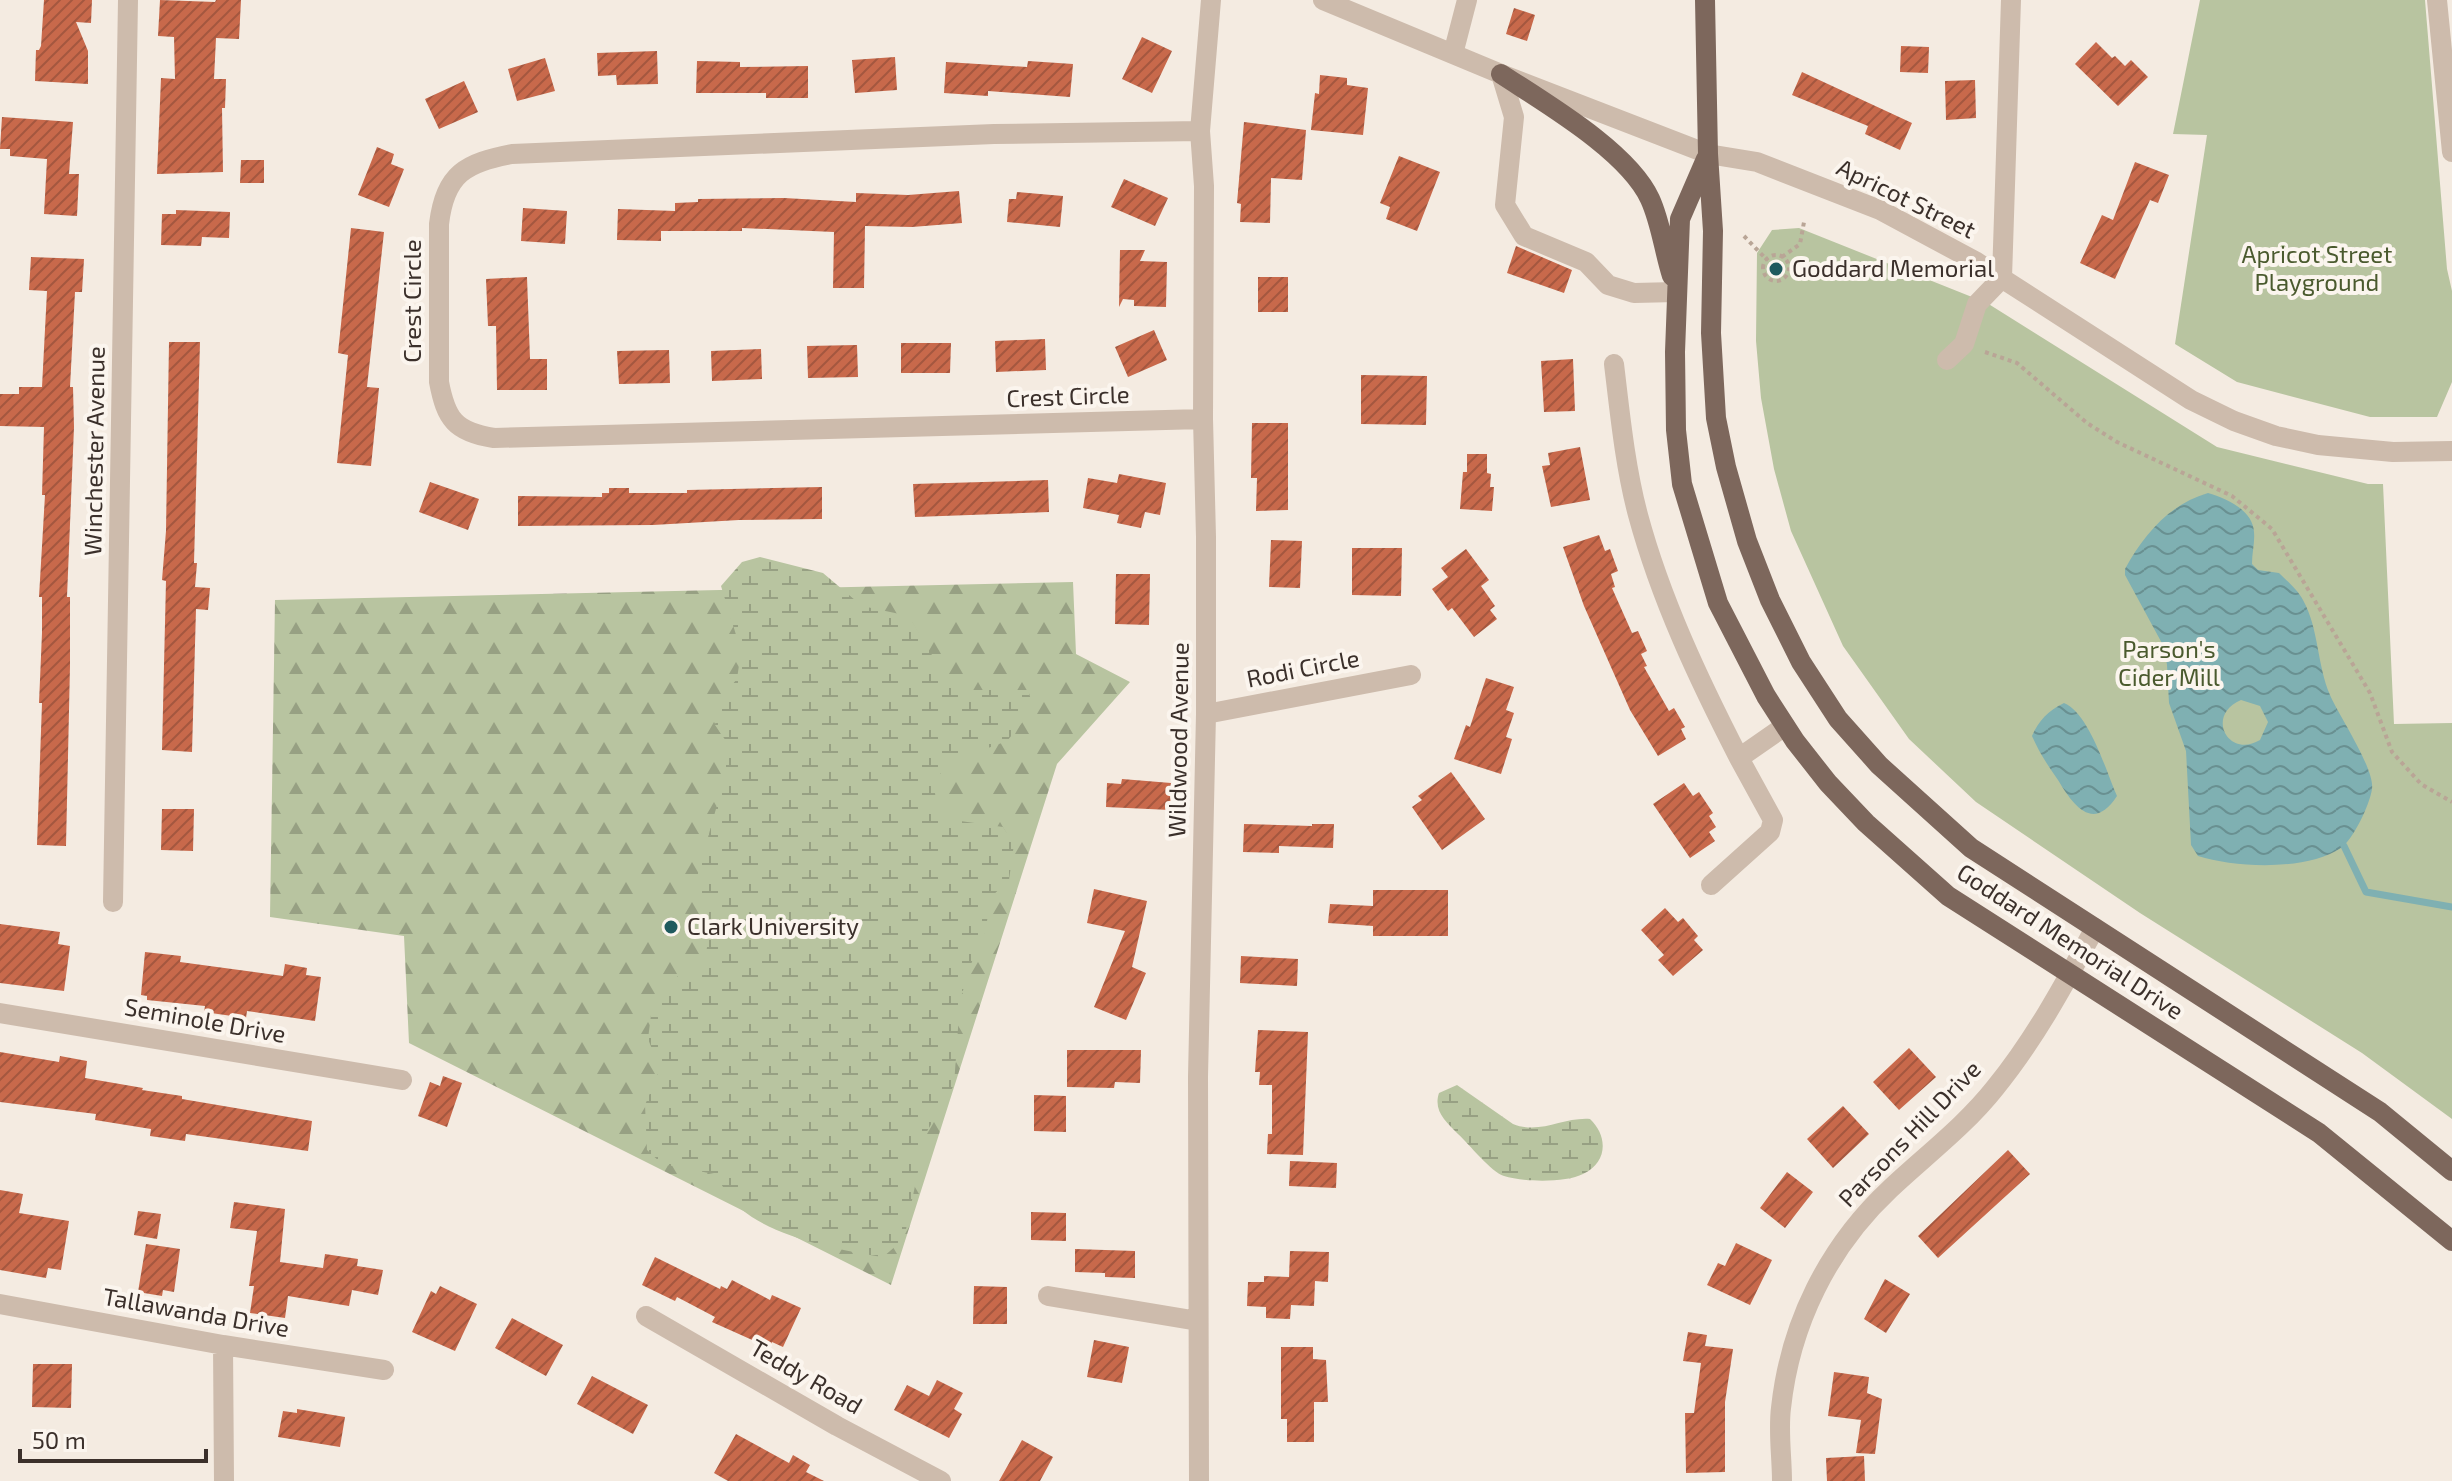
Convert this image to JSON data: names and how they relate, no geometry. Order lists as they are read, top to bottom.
{
  "streets": {
    "main road": ["Goddard Memorial Drive"],
    "street": [
      "Apricot Street",
      "Crest Circle",
      "Winchester Avenue",
      "Rodi Circle",
      "Wildwood Avenue",
      "Seminole Drive",
      "Parsons Hill Drive",
      "Tallawanda Drive",
      "Teddy Road"
    ]
  },
  "crossings": [
    ["Apricot Street", "Goddard Memorial Drive"],
    ["Crest Circle", "Wildwood Avenue"],
    ["Rodi Circle", "Wildwood Avenue"],
    ["Goddard Memorial Drive", "Parsons Hill Drive"]
  ],
  "parks": ["Apricot Street Playground", "Parson's Cider Mill"],
  "places": ["Goddard Memorial", "Clark University"],
  "scale_bar": "50 m"
}
